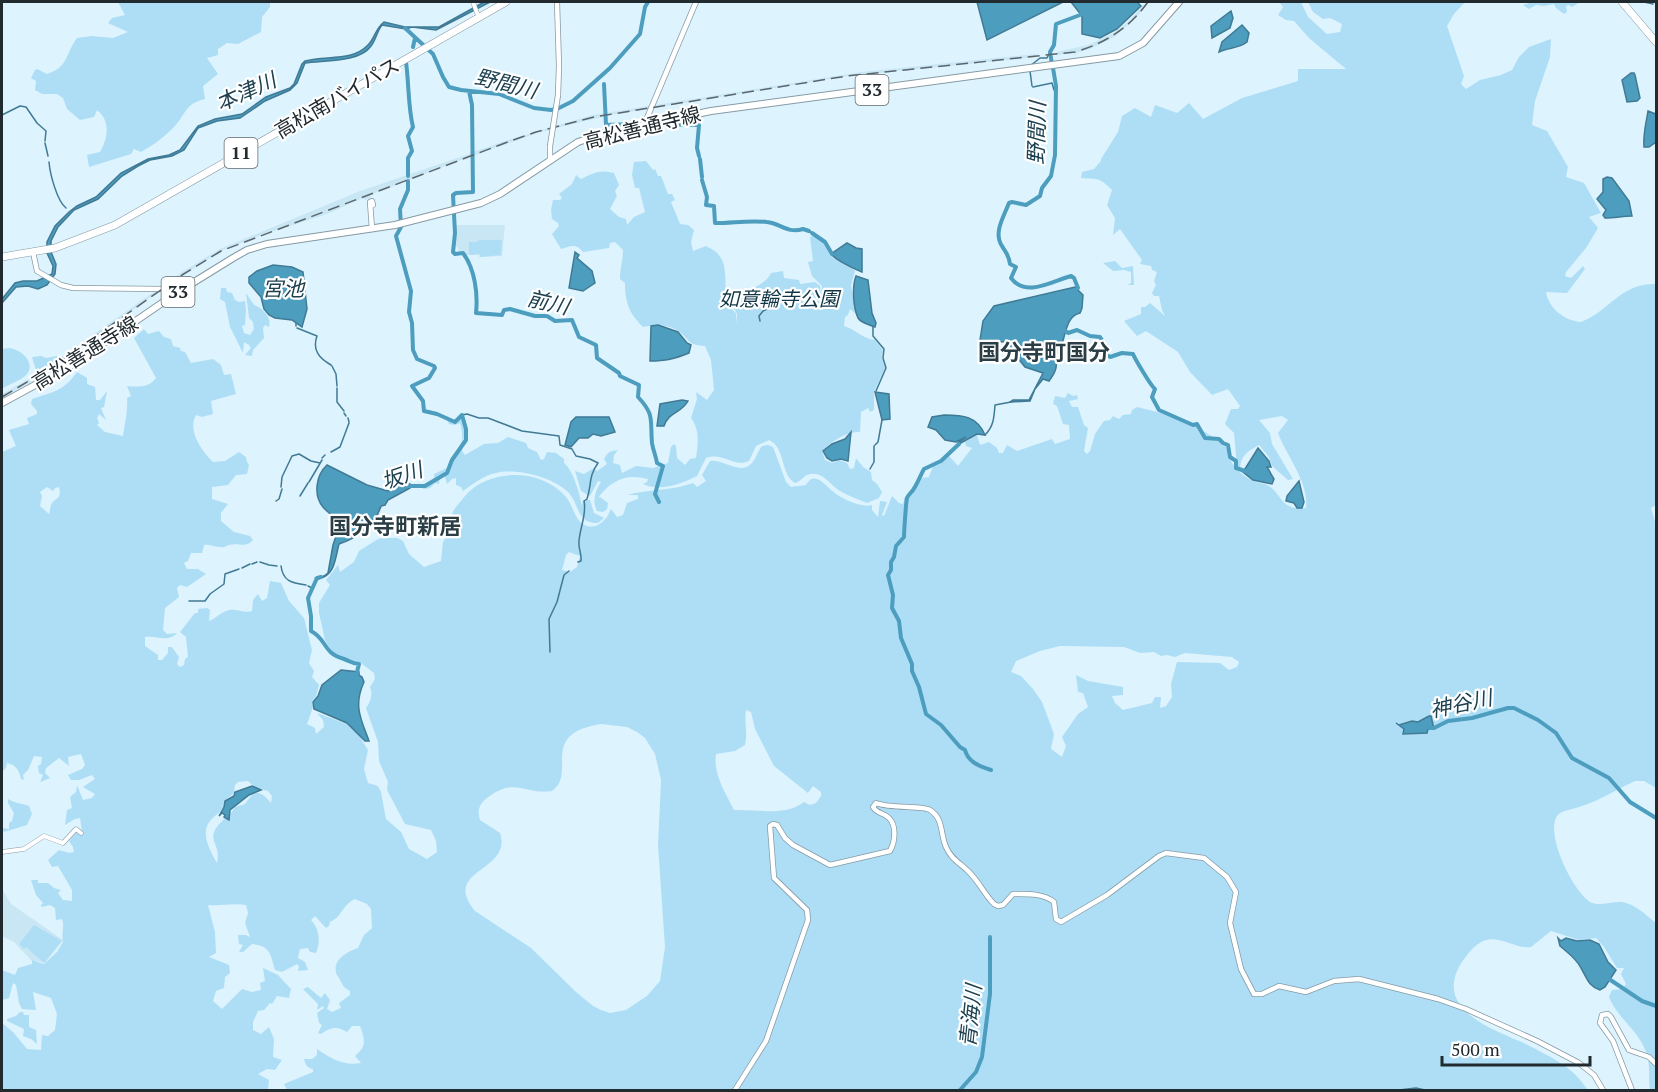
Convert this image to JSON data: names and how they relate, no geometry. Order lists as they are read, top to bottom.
{
  "streets": {
    "highway": ["高松南バイパス", "11"],
    "main road": ["33", "高松善通寺線"]
  },
  "districts": ["国分寺町国分", "国分寺町新居"],
  "water": [
    "野間川",
    "本津川",
    "宮池",
    "前川",
    "坂川",
    "神谷川",
    "青海川"
  ],
  "parks": ["如意輪寺公園"],
  "scale_bar": "500 m"
}
